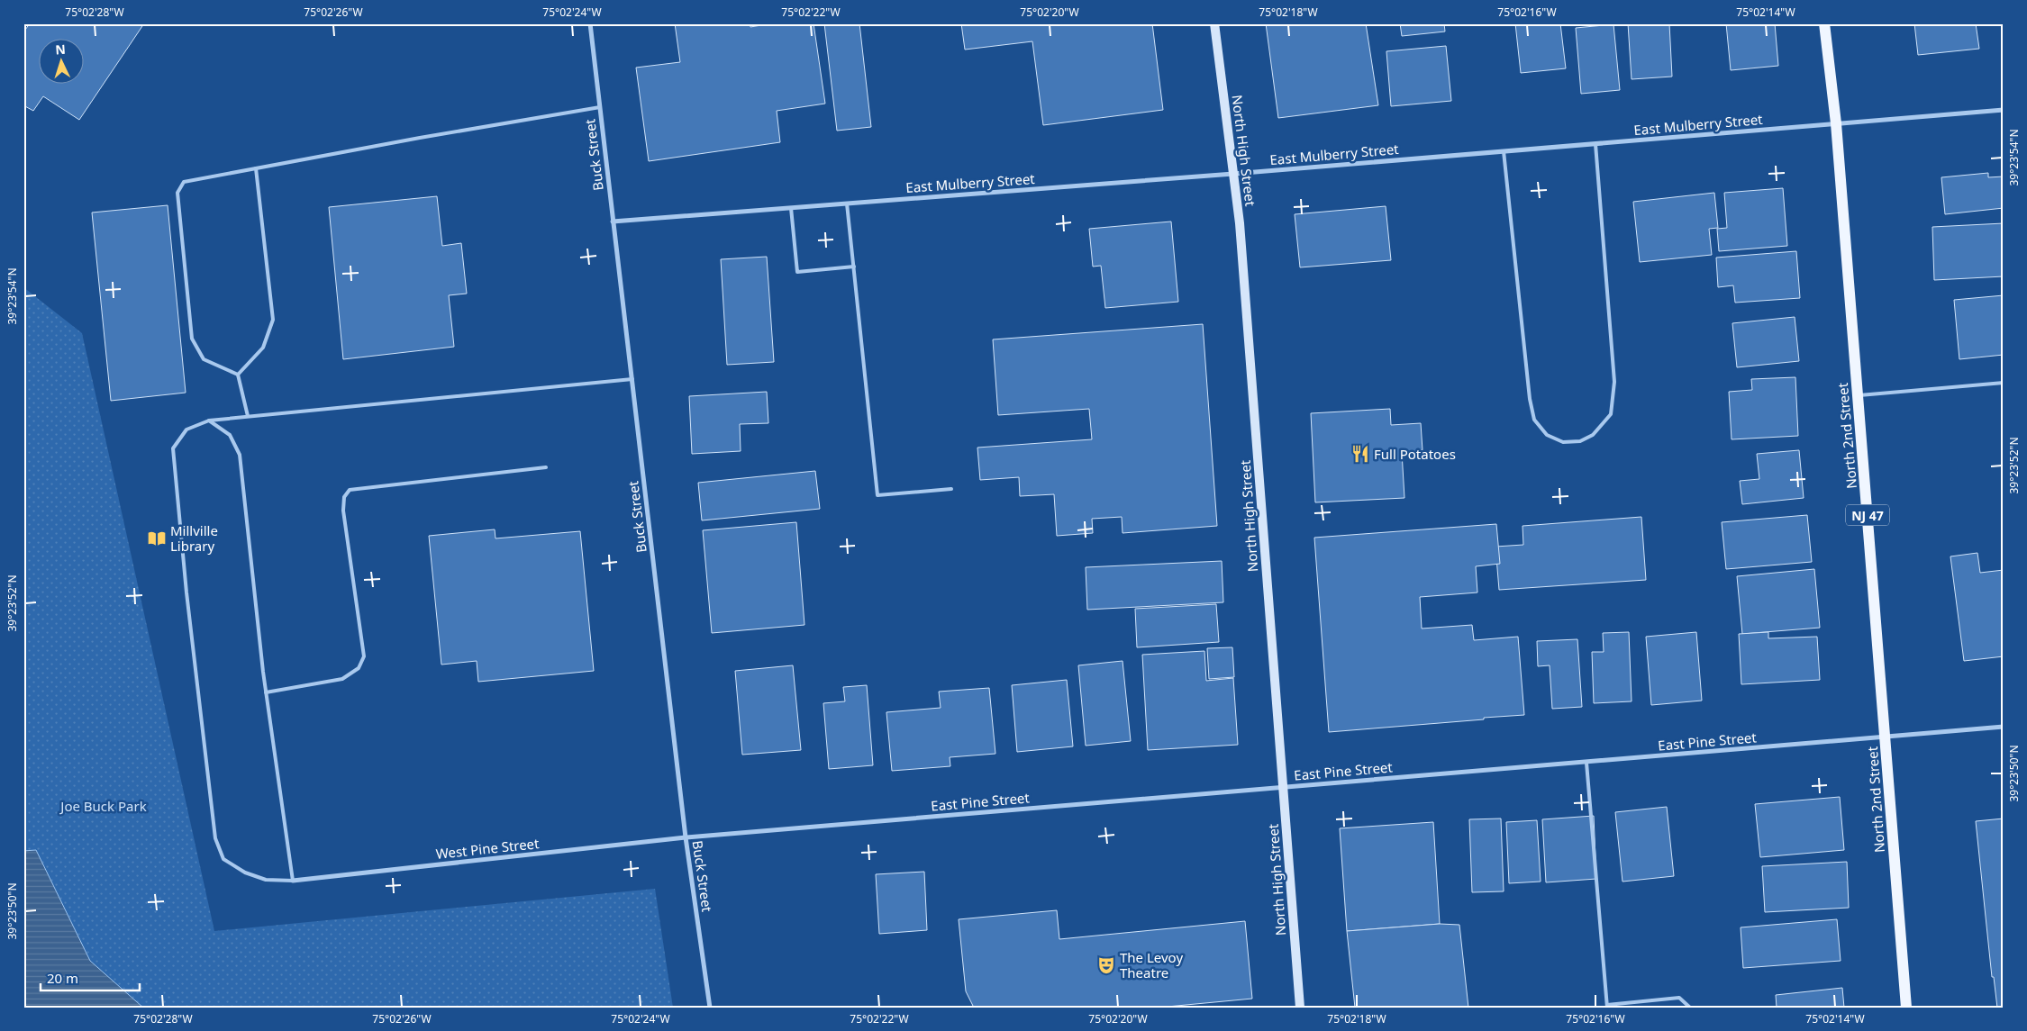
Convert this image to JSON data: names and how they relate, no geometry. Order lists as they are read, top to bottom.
{
  "streets": {
    "main road": ["North 2nd Street", "NJ 47"],
    "street": [
      "East Mulberry Street",
      "North High Street",
      "Buck Street",
      "East Pine Street",
      "West Pine Street"
    ]
  },
  "crossings": [
    ["East Mulberry Street", "North High Street"],
    ["East Mulberry Street", "Buck Street"],
    ["East Mulberry Street", "North 2nd Street"],
    ["North High Street", "East Pine Street"],
    ["Buck Street", "East Pine Street"],
    ["Buck Street", "West Pine Street"],
    ["North 2nd Street", "East Pine Street"],
    ["East Pine Street", "West Pine Street"]
  ],
  "parks": ["Joe Buck Park"],
  "places": {
    "restaurant": ["Full Potatoes"],
    "library": ["Millville Library"],
    "theatre": ["The Levoy Theatre"]
  },
  "scale_bar": "20 m",
  "north": "top",
  "coordinates": [
    "75°02'28\"W",
    "75°02'26\"W",
    "75°02'24\"W",
    "75°02'22\"W",
    "75°02'20\"W",
    "75°02'18\"W",
    "75°02'16\"W",
    "75°02'14\"W",
    "39°23'54\"N",
    "39°23'52\"N",
    "39°23'50\"N"
  ]
}
